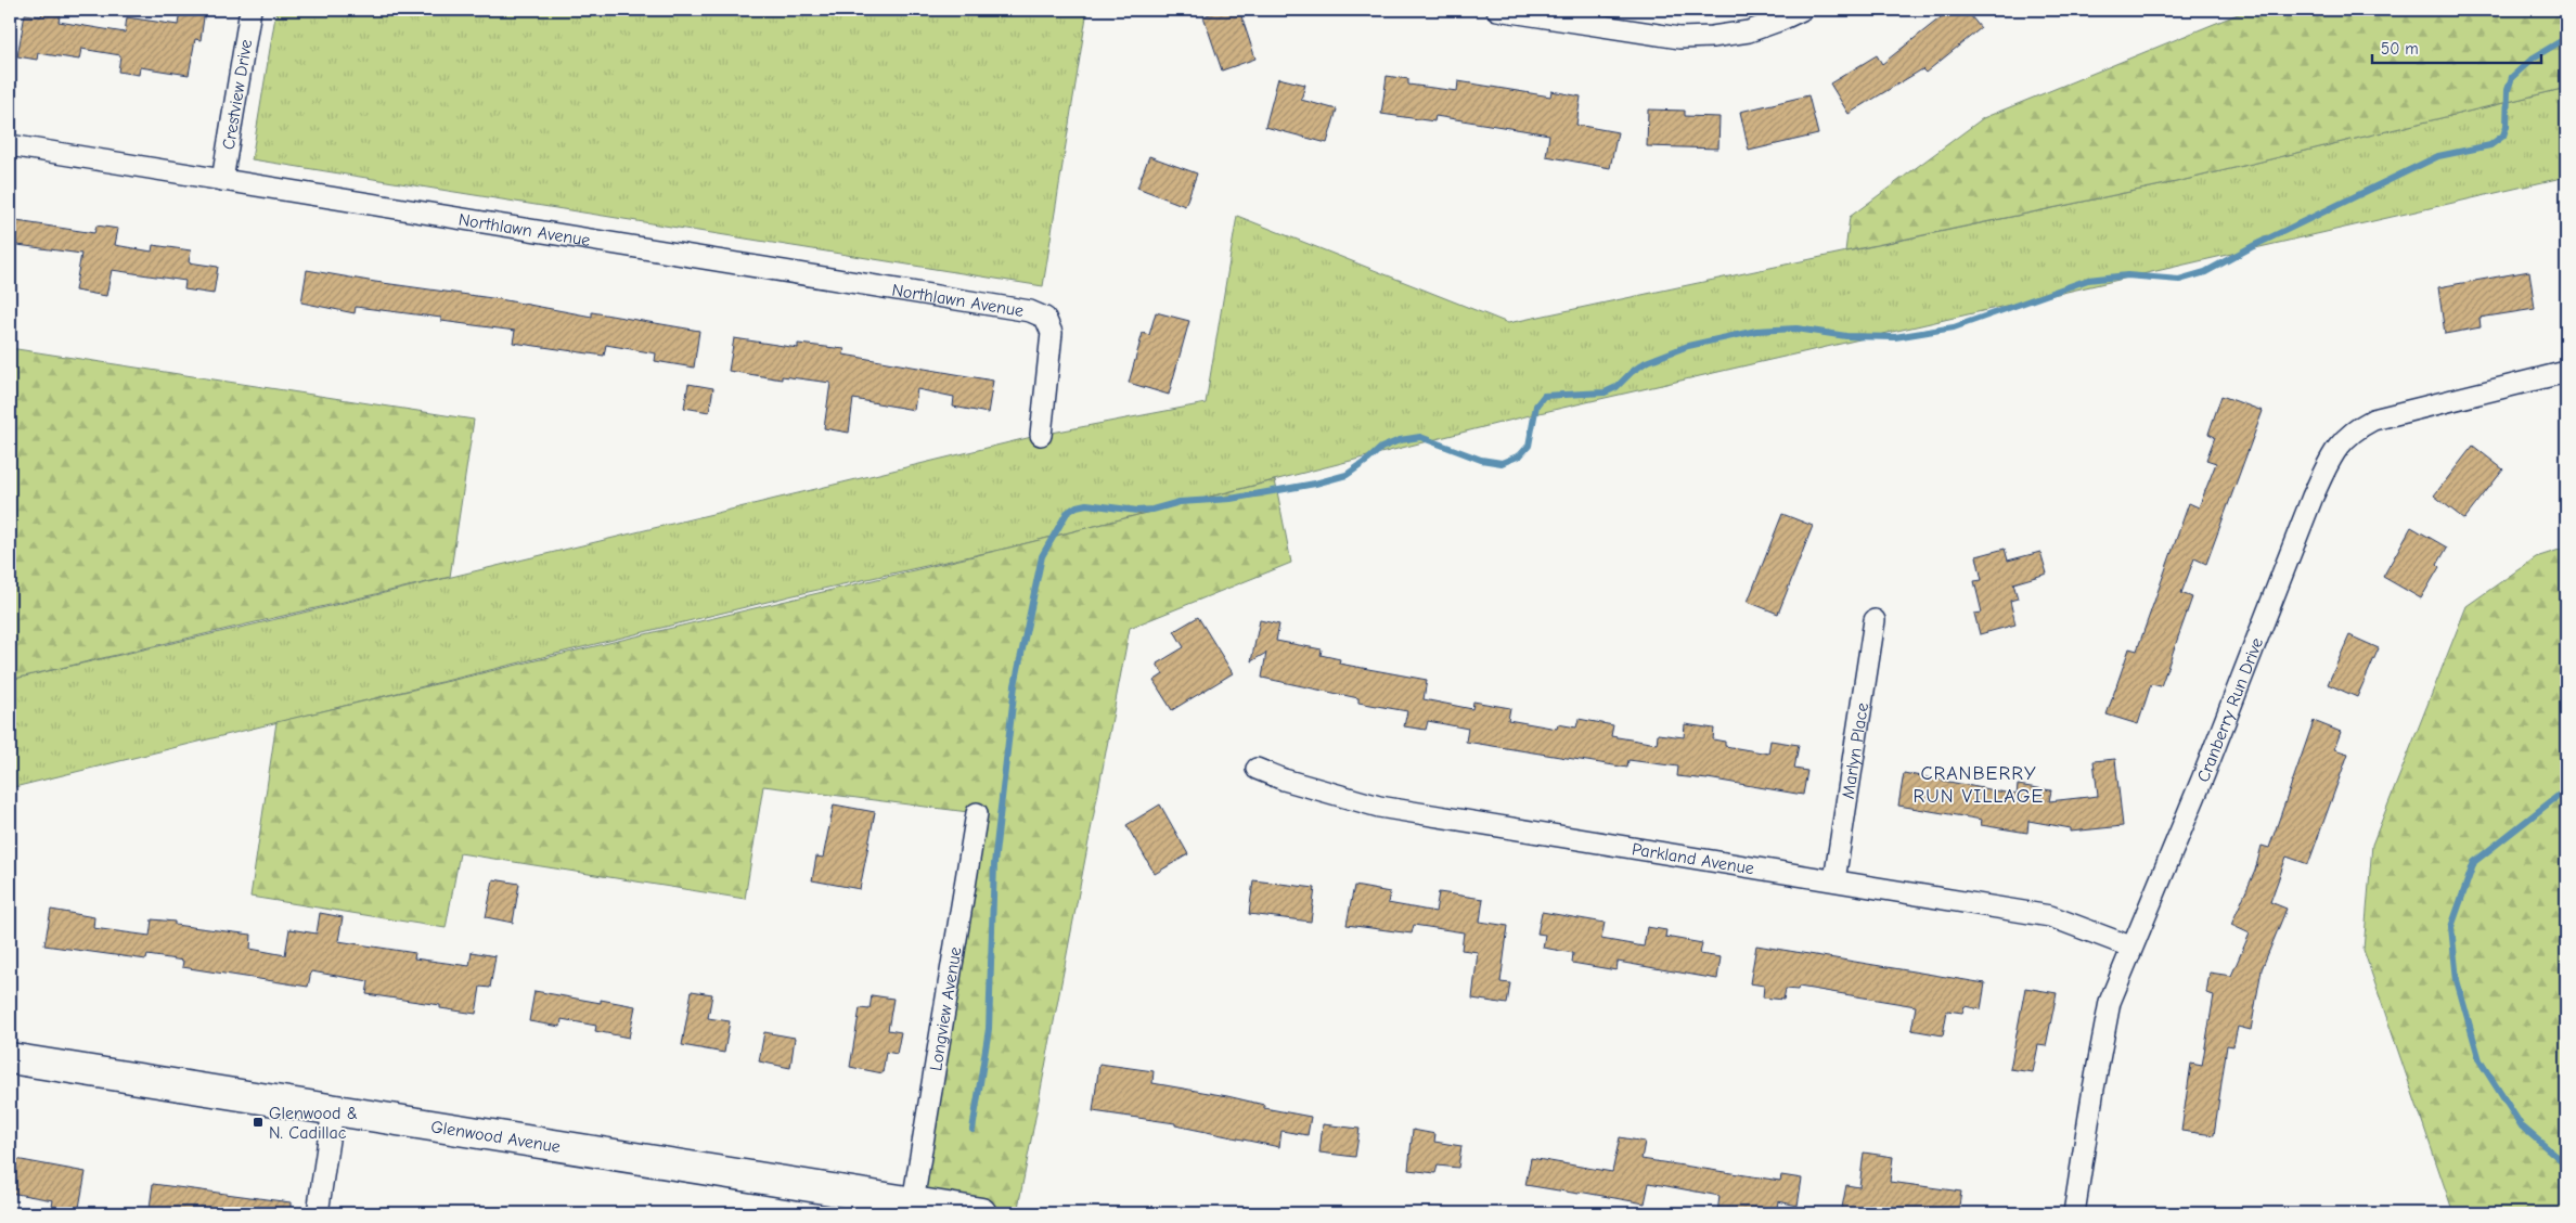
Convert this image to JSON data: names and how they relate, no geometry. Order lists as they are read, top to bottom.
{
  "streets": {
    "street": [
      "Crestview Drive",
      "Northlawn Avenue",
      "Cranberry Run Drive",
      "Marlyn Place",
      "Parkland Avenue",
      "Longview Avenue",
      "Glenwood Avenue"
    ]
  },
  "crossings": [
    ["Crestview Drive", "Northlawn Avenue"],
    ["Cranberry Run Drive", "Parkland Avenue"],
    ["Marlyn Place", "Parkland Avenue"],
    ["Longview Avenue", "Glenwood Avenue"]
  ],
  "districts": ["CRANBERRY RUN VILLAGE"],
  "places": {
    "transit": ["Glenwood & N. Cadillac"]
  },
  "scale_bar": "50 m"
}
